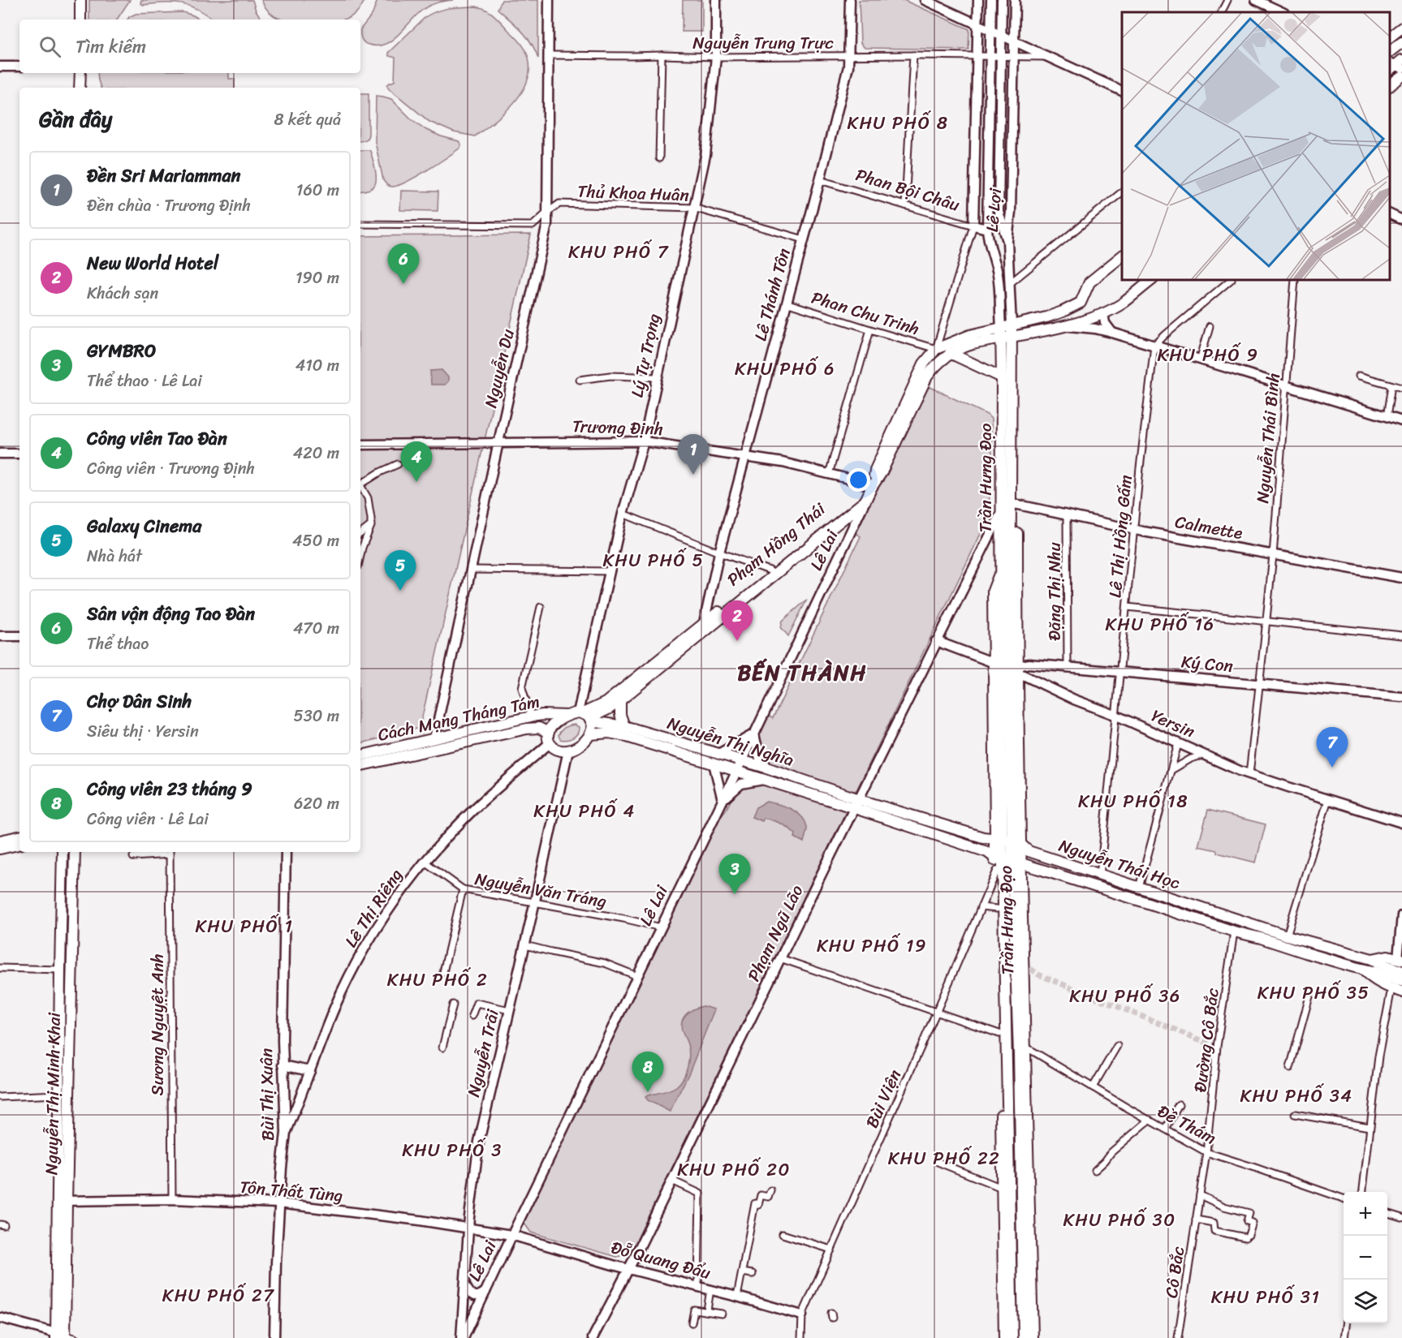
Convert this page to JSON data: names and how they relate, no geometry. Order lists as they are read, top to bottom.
{
  "streets": {
    "main road": [
      "Trần Hưng Đạo",
      "Phạm Hồng Thái",
      "Lê Lai",
      "Cách Mạng Tháng Tám",
      "Nguyễn Thị Nghĩa",
      "Nguyễn Thái Học",
      "Nguyễn Thị Minh Khai"
    ],
    "street": [
      "Nguyễn Trung Trực",
      "Phan Bội Châu",
      "Thủ Khoa Huân",
      "Lê Lợi",
      "Lê Thánh Tôn",
      "Phan Chu Trinh",
      "Lý Tự Trọng",
      "Nguyễn Du",
      "Trương Định",
      "Nguyễn Thái Bình",
      "Calmette",
      "Lê Thị Hồng Gấm",
      "Ðặng Thị Nhu",
      "Ký Con",
      "Yersin",
      "Nguyễn Văn Tráng",
      "Lê Thị Riêng",
      "Phạm Ngũ Lão",
      "Sương Nguyệt Anh",
      "Đường Cô Bắc",
      "Nguyễn Trãi",
      "Bùi Thị Xuân",
      "Bùi Viện",
      "Ðề Thám",
      "Tôn Thất Tùng",
      "Ðỗ Quang Ðẩu",
      "Cô Bắc"
    ]
  },
  "crossings": [
    ["Nguyễn Trung Trực", "Lê Lợi"],
    ["Nguyễn Trung Trực", "Lê Thánh Tôn"],
    ["Nguyễn Trung Trực", "Lý Tự Trọng"],
    ["Nguyễn Trung Trực", "Nguyễn Du"],
    ["Phan Bội Châu", "Lê Lợi"],
    ["Phan Bội Châu", "Lê Thánh Tôn"],
    ["Thủ Khoa Huân", "Lê Thánh Tôn"],
    ["Thủ Khoa Huân", "Lý Tự Trọng"],
    ["Thủ Khoa Huân", "Nguyễn Du"],
    ["Lê Thánh Tôn", "Phan Chu Trinh"],
    ["Lê Thánh Tôn", "Trương Định"],
    ["Lê Thánh Tôn", "Phạm Hồng Thái"],
    ["Phan Chu Trinh", "Lê Lai"],
    ["Lý Tự Trọng", "Trương Định"],
    ["Lý Tự Trọng", "Phạm Hồng Thái"],
    ["Lý Tự Trọng", "Cách Mạng Tháng Tám"],
    ["Lý Tự Trọng", "Nguyễn Thị Nghĩa"],
    ["Lý Tự Trọng", "Lê Thị Riêng"],
    ["Lý Tự Trọng", "Nguyễn Trãi"],
    ["Nguyễn Du", "Trương Định"],
    ["Nguyễn Du", "Cách Mạng Tháng Tám"],
    ["Trương Định", "Phạm Hồng Thái"],
    ["Trương Định", "Lê Lai"],
    ["Nguyễn Thái Bình", "Calmette"],
    ["Nguyễn Thái Bình", "Ký Con"],
    ["Nguyễn Thái Bình", "Yersin"],
    ["Trần Hưng Đạo", "Calmette"],
    ["Trần Hưng Đạo", "Ký Con"],
    ["Trần Hưng Đạo", "Yersin"],
    ["Trần Hưng Đạo", "Nguyễn Thái Học"],
    ["Trần Hưng Đạo", "Phạm Ngũ Lão"],
    ["Trần Hưng Đạo", "Bùi Viện"],
    ["Trần Hưng Đạo", "Ðề Thám"],
    ["Calmette", "Lê Thị Hồng Gấm"],
    ["Calmette", "Ðặng Thị Nhu"],
    ["Lê Thị Hồng Gấm", "Ký Con"],
    ["Lê Thị Hồng Gấm", "Yersin"],
    ["Lê Thị Hồng Gấm", "Nguyễn Thái Học"],
    ["Phạm Hồng Thái", "Lê Lai"],
    ["Phạm Hồng Thái", "Cách Mạng Tháng Tám"],
    ["Phạm Hồng Thái", "Nguyễn Thị Nghĩa"],
    ["Phạm Hồng Thái", "Lê Thị Riêng"],
    ["Phạm Hồng Thái", "Nguyễn Trãi"],
    ["Lê Lai", "Nguyễn Thị Nghĩa"],
    ["Lê Lai", "Nguyễn Văn Tráng"],
    ["Lê Lai", "Nguyễn Trãi"],
    ["Lê Lai", "Tôn Thất Tùng"],
    ["Lê Lai", "Ðỗ Quang Ðẩu"],
    ["Ðặng Thị Nhu", "Ký Con"],
    ["Ký Con", "Yersin"],
    ["Cách Mạng Tháng Tám", "Nguyễn Thị Nghĩa"],
    ["Cách Mạng Tháng Tám", "Lê Thị Riêng"],
    ["Cách Mạng Tháng Tám", "Nguyễn Trãi"],
    ["Yersin", "Phạm Ngũ Lão"],
    ["Nguyễn Thị Nghĩa", "Nguyễn Thái Học"],
    ["Nguyễn Thị Nghĩa", "Lê Thị Riêng"],
    ["Nguyễn Thị Nghĩa", "Phạm Ngũ Lão"],
    ["Nguyễn Thị Nghĩa", "Nguyễn Trãi"],
    ["Nguyễn Thái Học", "Phạm Ngũ Lão"],
    ["Nguyễn Thái Học", "Đường Cô Bắc"],
    ["Nguyễn Văn Tráng", "Lê Thị Riêng"],
    ["Nguyễn Văn Tráng", "Nguyễn Trãi"],
    ["Lê Thị Riêng", "Nguyễn Trãi"],
    ["Lê Thị Riêng", "Bùi Thị Xuân"],
    ["Phạm Ngũ Lão", "Ðỗ Quang Ðẩu"],
    ["Sương Nguyệt Anh", "Tôn Thất Tùng"],
    ["Đường Cô Bắc", "Ðề Thám"],
    ["Đường Cô Bắc", "Cô Bắc"],
    ["Nguyễn Trãi", "Tôn Thất Tùng"],
    ["Nguyễn Thị Minh Khai", "Tôn Thất Tùng"],
    ["Bùi Thị Xuân", "Tôn Thất Tùng"],
    ["Bùi Viện", "Ðỗ Quang Ðẩu"],
    ["Tôn Thất Tùng", "Ðỗ Quang Ðẩu"]
  ],
  "districts": [
    "KHU PHỐ 8",
    "KHU PHỐ 7",
    "KHU PHỐ 9",
    "KHU PHỐ 6",
    "KHU PHỐ 5",
    "KHU PHỐ 16",
    "BẾN THÀNH",
    "KHU PHỐ 18",
    "KHU PHỐ 4",
    "KHU PHỐ 1",
    "KHU PHỐ 19",
    "KHU PHỐ 2",
    "KHU PHỐ 35",
    "KHU PHỐ 36",
    "KHU PHỐ 34",
    "KHU PHỐ 3",
    "KHU PHỐ 22",
    "KHU PHỐ 20",
    "KHU PHỐ 30",
    "KHU PHỐ 27",
    "KHU PHỐ 31"
  ],
  "page": {
    "search": "Tìm kiếm",
    "heading": ["Gần đây", "8 kết quả"],
    "list": [
      {
        "mark": "1",
        "name": "Đền Sri Mariamman",
        "note": "Đền chùa · Trương Định",
        "value": "160 m"
      },
      {
        "mark": "2",
        "name": "New World Hotel",
        "note": "Khách sạn",
        "value": "190 m"
      },
      {
        "mark": "3",
        "name": "GYMBRO",
        "note": "Thể thao · Lê Lai",
        "value": "410 m"
      },
      {
        "mark": "4",
        "name": "Công viên Tao Đàn",
        "note": "Công viên · Trương Định",
        "value": "420 m"
      },
      {
        "mark": "5",
        "name": "Galaxy Cinema",
        "note": "Nhà hát",
        "value": "450 m"
      },
      {
        "mark": "6",
        "name": "Sân vận động Tao Đàn",
        "note": "Thể thao",
        "value": "470 m"
      },
      {
        "mark": "7",
        "name": "Chợ Dân Sinh",
        "note": "Siêu thị · Yersin",
        "value": "530 m"
      },
      {
        "mark": "8",
        "name": "Công viên 23 tháng 9",
        "note": "Công viên · Lê Lai",
        "value": "620 m"
      }
    ],
    "pins": [
      "6",
      "1",
      "4",
      "5",
      "2",
      "7",
      "3",
      "8"
    ],
    "map_buttons": ["+", "−"]
  }
}
